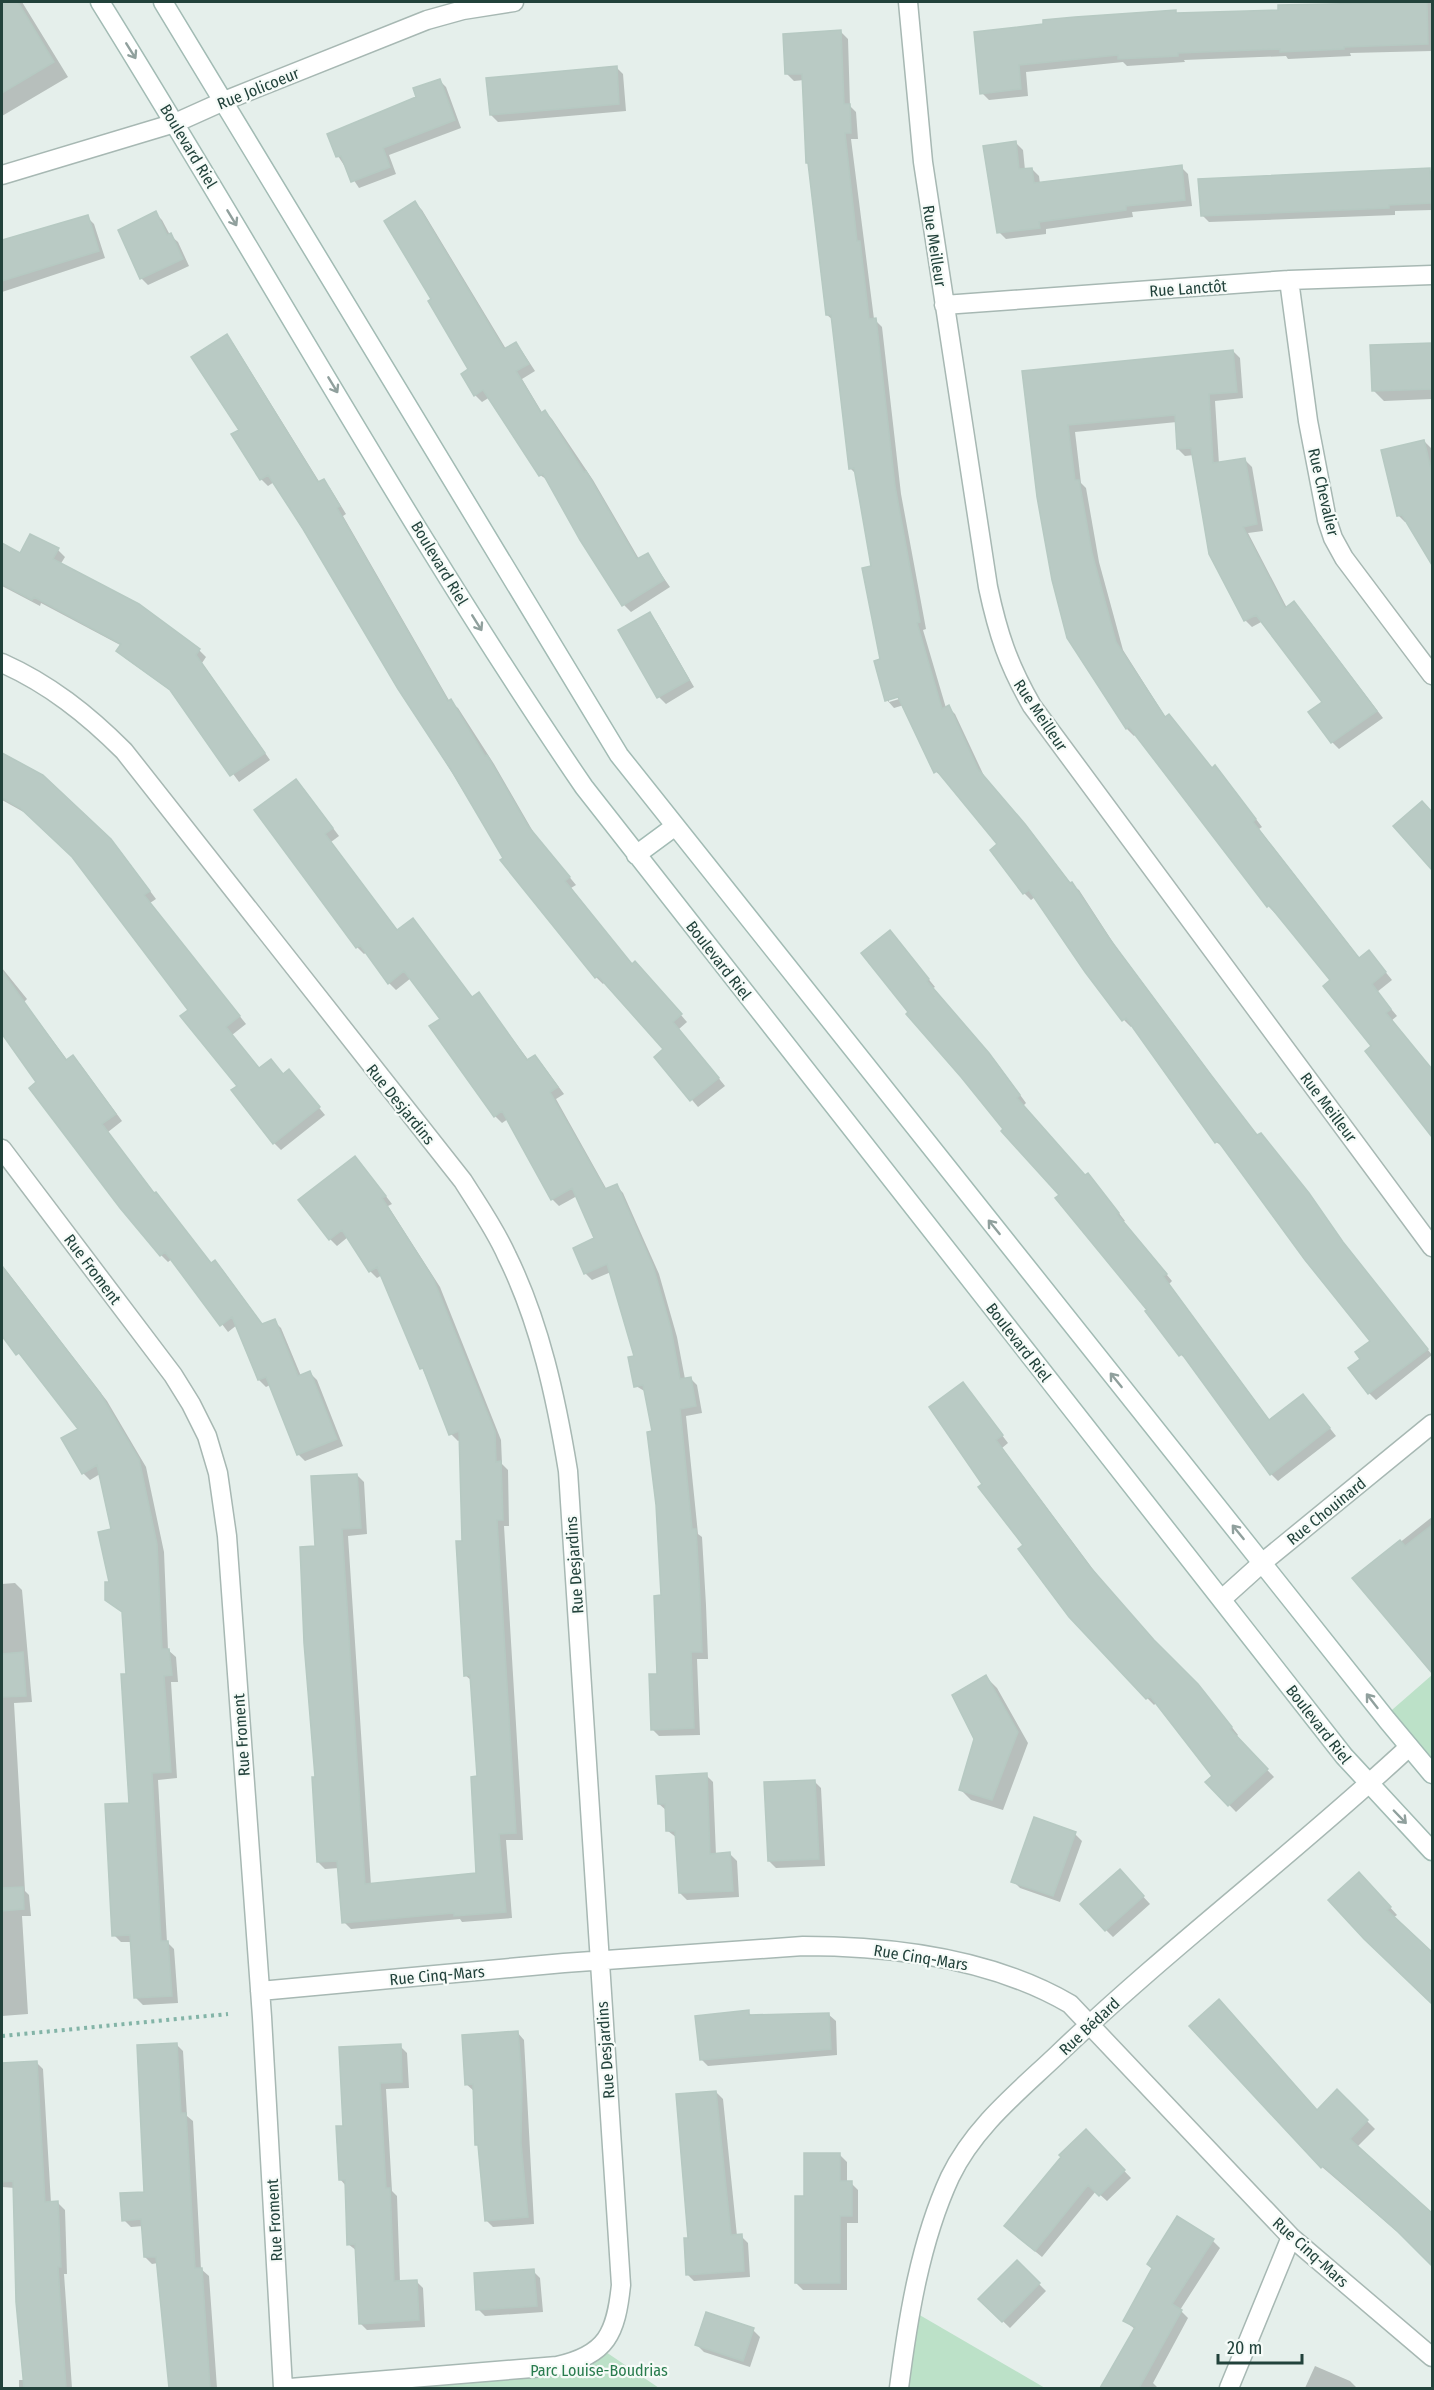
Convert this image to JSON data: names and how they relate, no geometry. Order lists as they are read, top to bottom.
{
  "streets": {
    "street": [
      "Rue Jolicoeur",
      "Boulevard Riel",
      "Rue Meilleur",
      "Rue Lanctôt",
      "Rue Chevalier",
      "Rue Desjardins",
      "Rue Froment",
      "Rue Chouinard",
      "Rue Cinq-Mars",
      "Rue Bédard"
    ]
  },
  "crossings": [
    ["Rue Jolicoeur", "Boulevard Riel"],
    ["Boulevard Riel", "Rue Chouinard"],
    ["Boulevard Riel", "Rue Bédard"],
    ["Rue Meilleur", "Rue Lanctôt"],
    ["Rue Lanctôt", "Rue Chevalier"],
    ["Rue Desjardins", "Rue Cinq-Mars"],
    ["Rue Froment", "Rue Cinq-Mars"],
    ["Rue Cinq-Mars", "Rue Bédard"]
  ],
  "parks": ["Parc Louise-Boudrias"],
  "scale_bar": "20 m"
}
